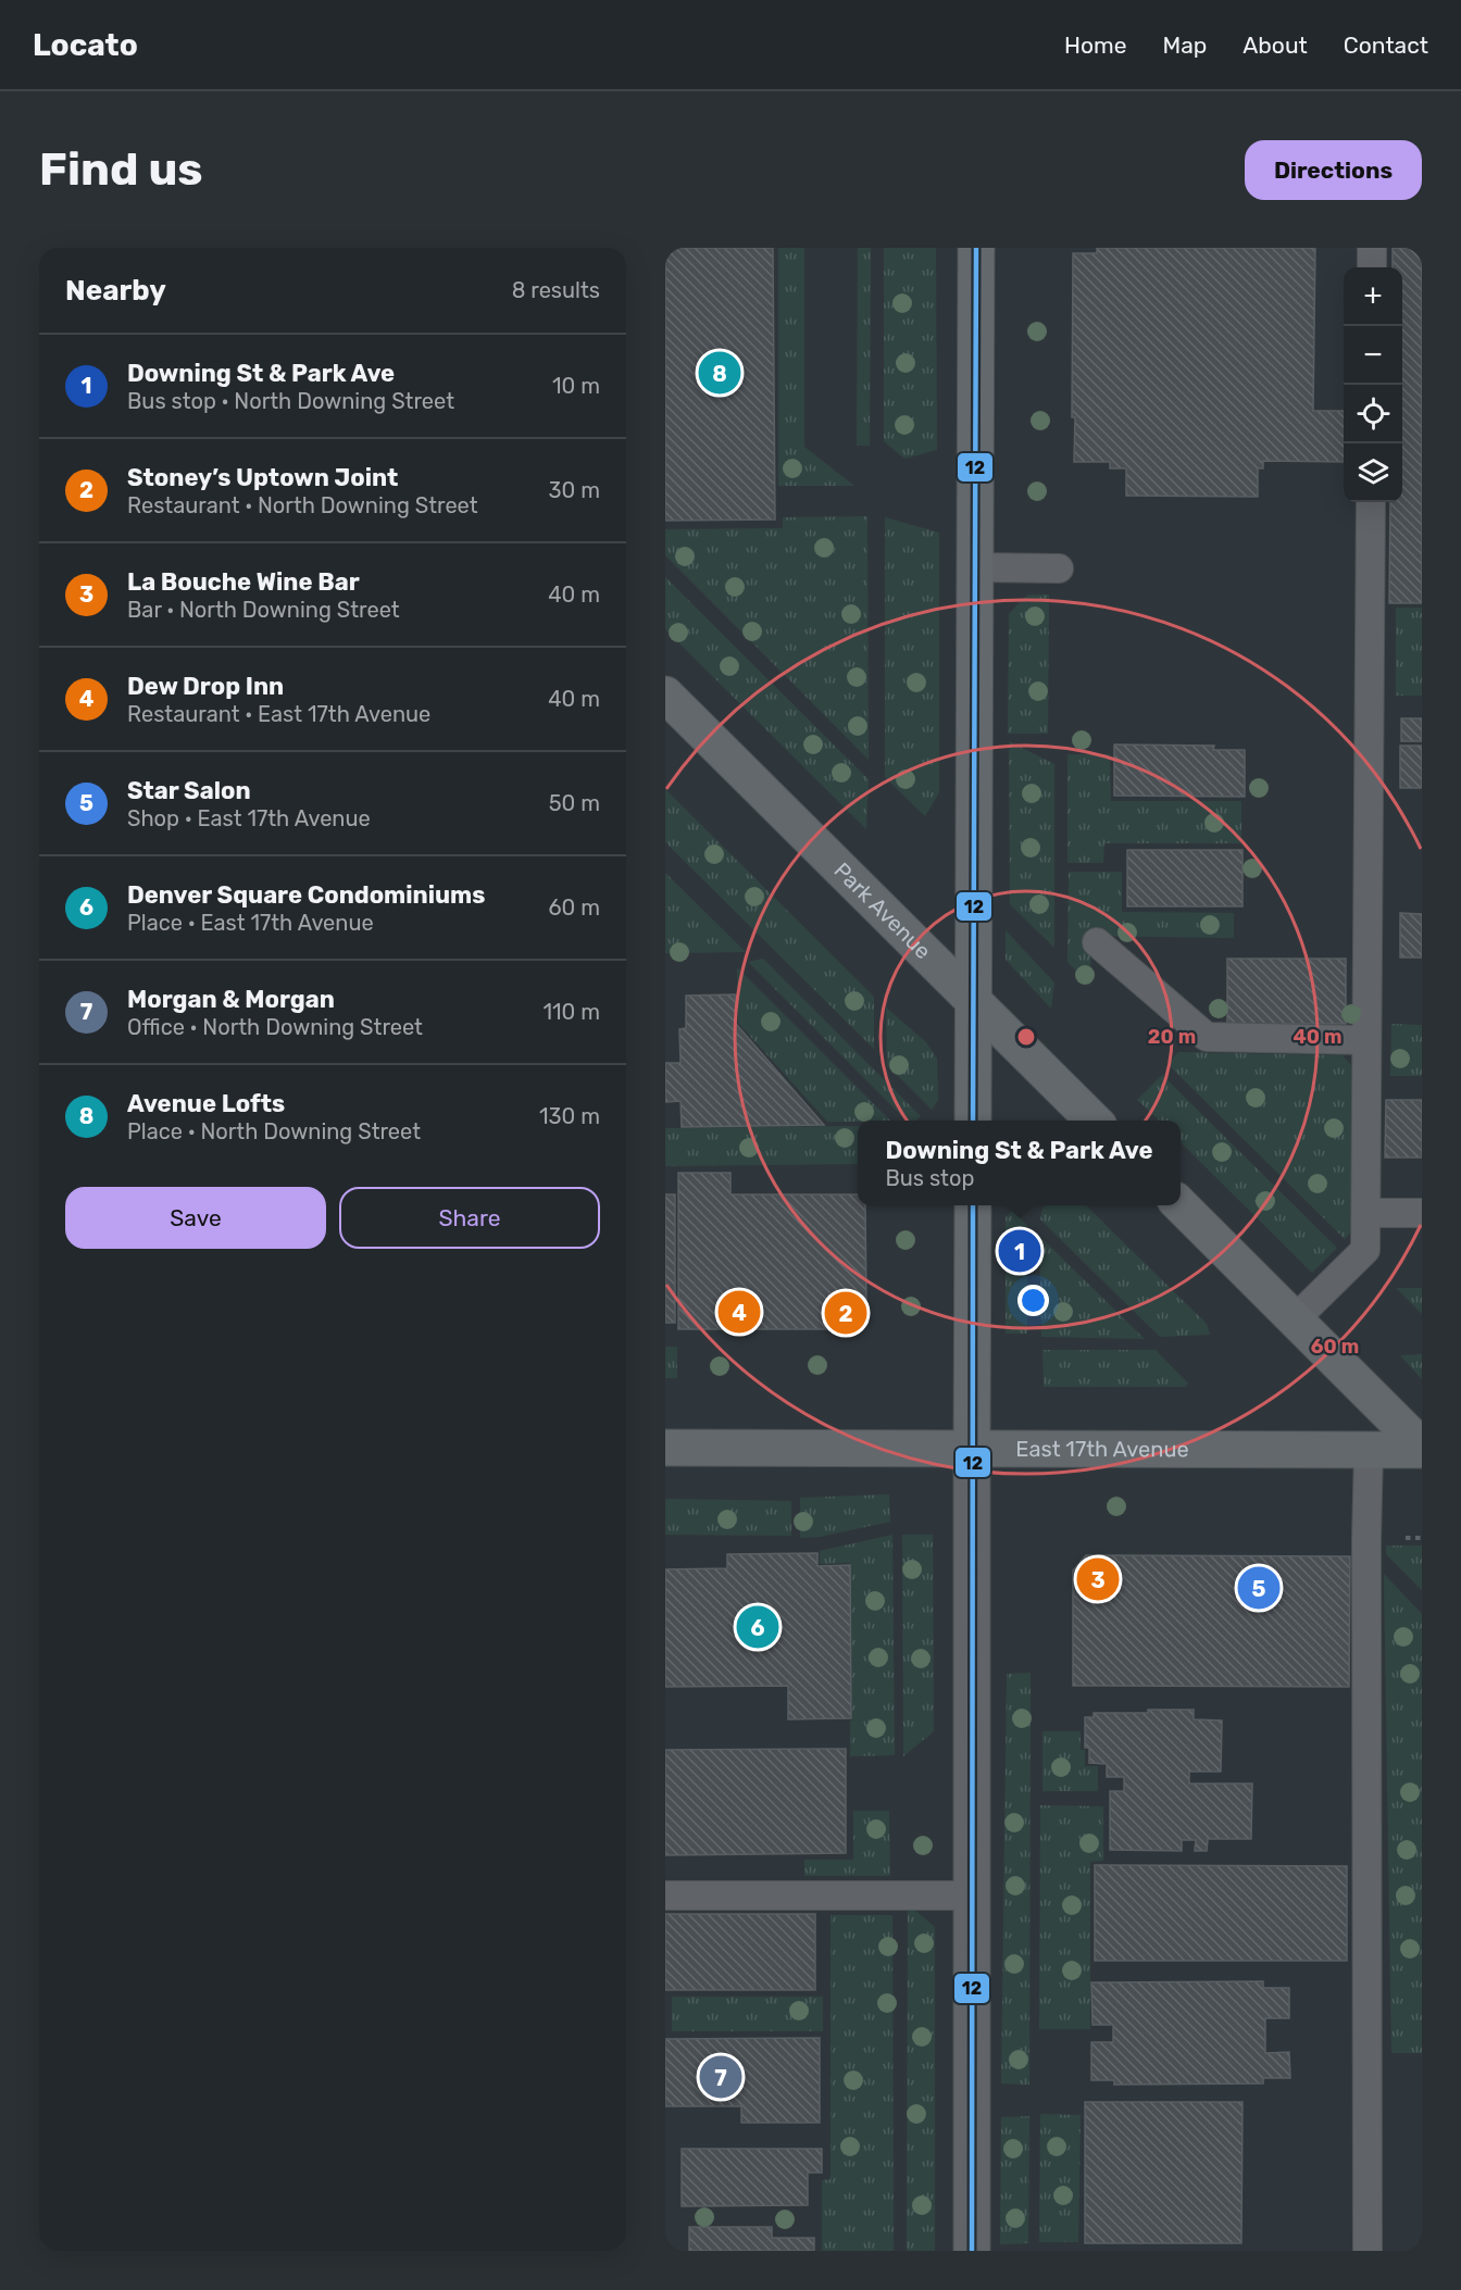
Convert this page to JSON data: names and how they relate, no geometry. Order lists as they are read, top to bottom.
{
  "streets": {
    "main road": ["Park Avenue", "East 17th Avenue"]
  },
  "lines": ["transit line 12"],
  "page": {
    "header": "Locato",
    "nav": [
      "Home",
      "Map",
      "About",
      "Contact"
    ],
    "buttons": [
      "Directions",
      ["Save", "Share"]
    ],
    "title": "Find us",
    "heading": ["Nearby", "8 results"],
    "map_buttons": ["+", "−"],
    "list": [
      {
        "mark": "1",
        "name": "Downing St & Park Ave",
        "note": "Bus stop · North Downing Street",
        "value": "10 m"
      },
      {
        "mark": "2",
        "name": "Stoney’s Uptown Joint",
        "note": "Restaurant · North Downing Street",
        "value": "30 m"
      },
      {
        "mark": "3",
        "name": "La Bouche Wine Bar",
        "note": "Bar · North Downing Street",
        "value": "40 m"
      },
      {
        "mark": "4",
        "name": "Dew Drop Inn",
        "note": "Restaurant · East 17th Avenue",
        "value": "40 m"
      },
      {
        "mark": "5",
        "name": "Star Salon",
        "note": "Shop · East 17th Avenue",
        "value": "50 m"
      },
      {
        "mark": "6",
        "name": "Denver Square Condominiums",
        "note": "Place · East 17th Avenue",
        "value": "60 m"
      },
      {
        "mark": "7",
        "name": "Morgan & Morgan",
        "note": "Office · North Downing Street",
        "value": "110 m"
      },
      {
        "mark": "8",
        "name": "Avenue Lofts",
        "note": "Place · North Downing Street",
        "value": "130 m"
      }
    ],
    "pins": [
      "8",
      "1",
      "4",
      "2",
      "3",
      "5",
      "6",
      "7"
    ],
    "popup": ["Downing St & Park Ave", "Bus stop"]
  },
  "rings": ["20 m", "40 m", "60 m"]
}
